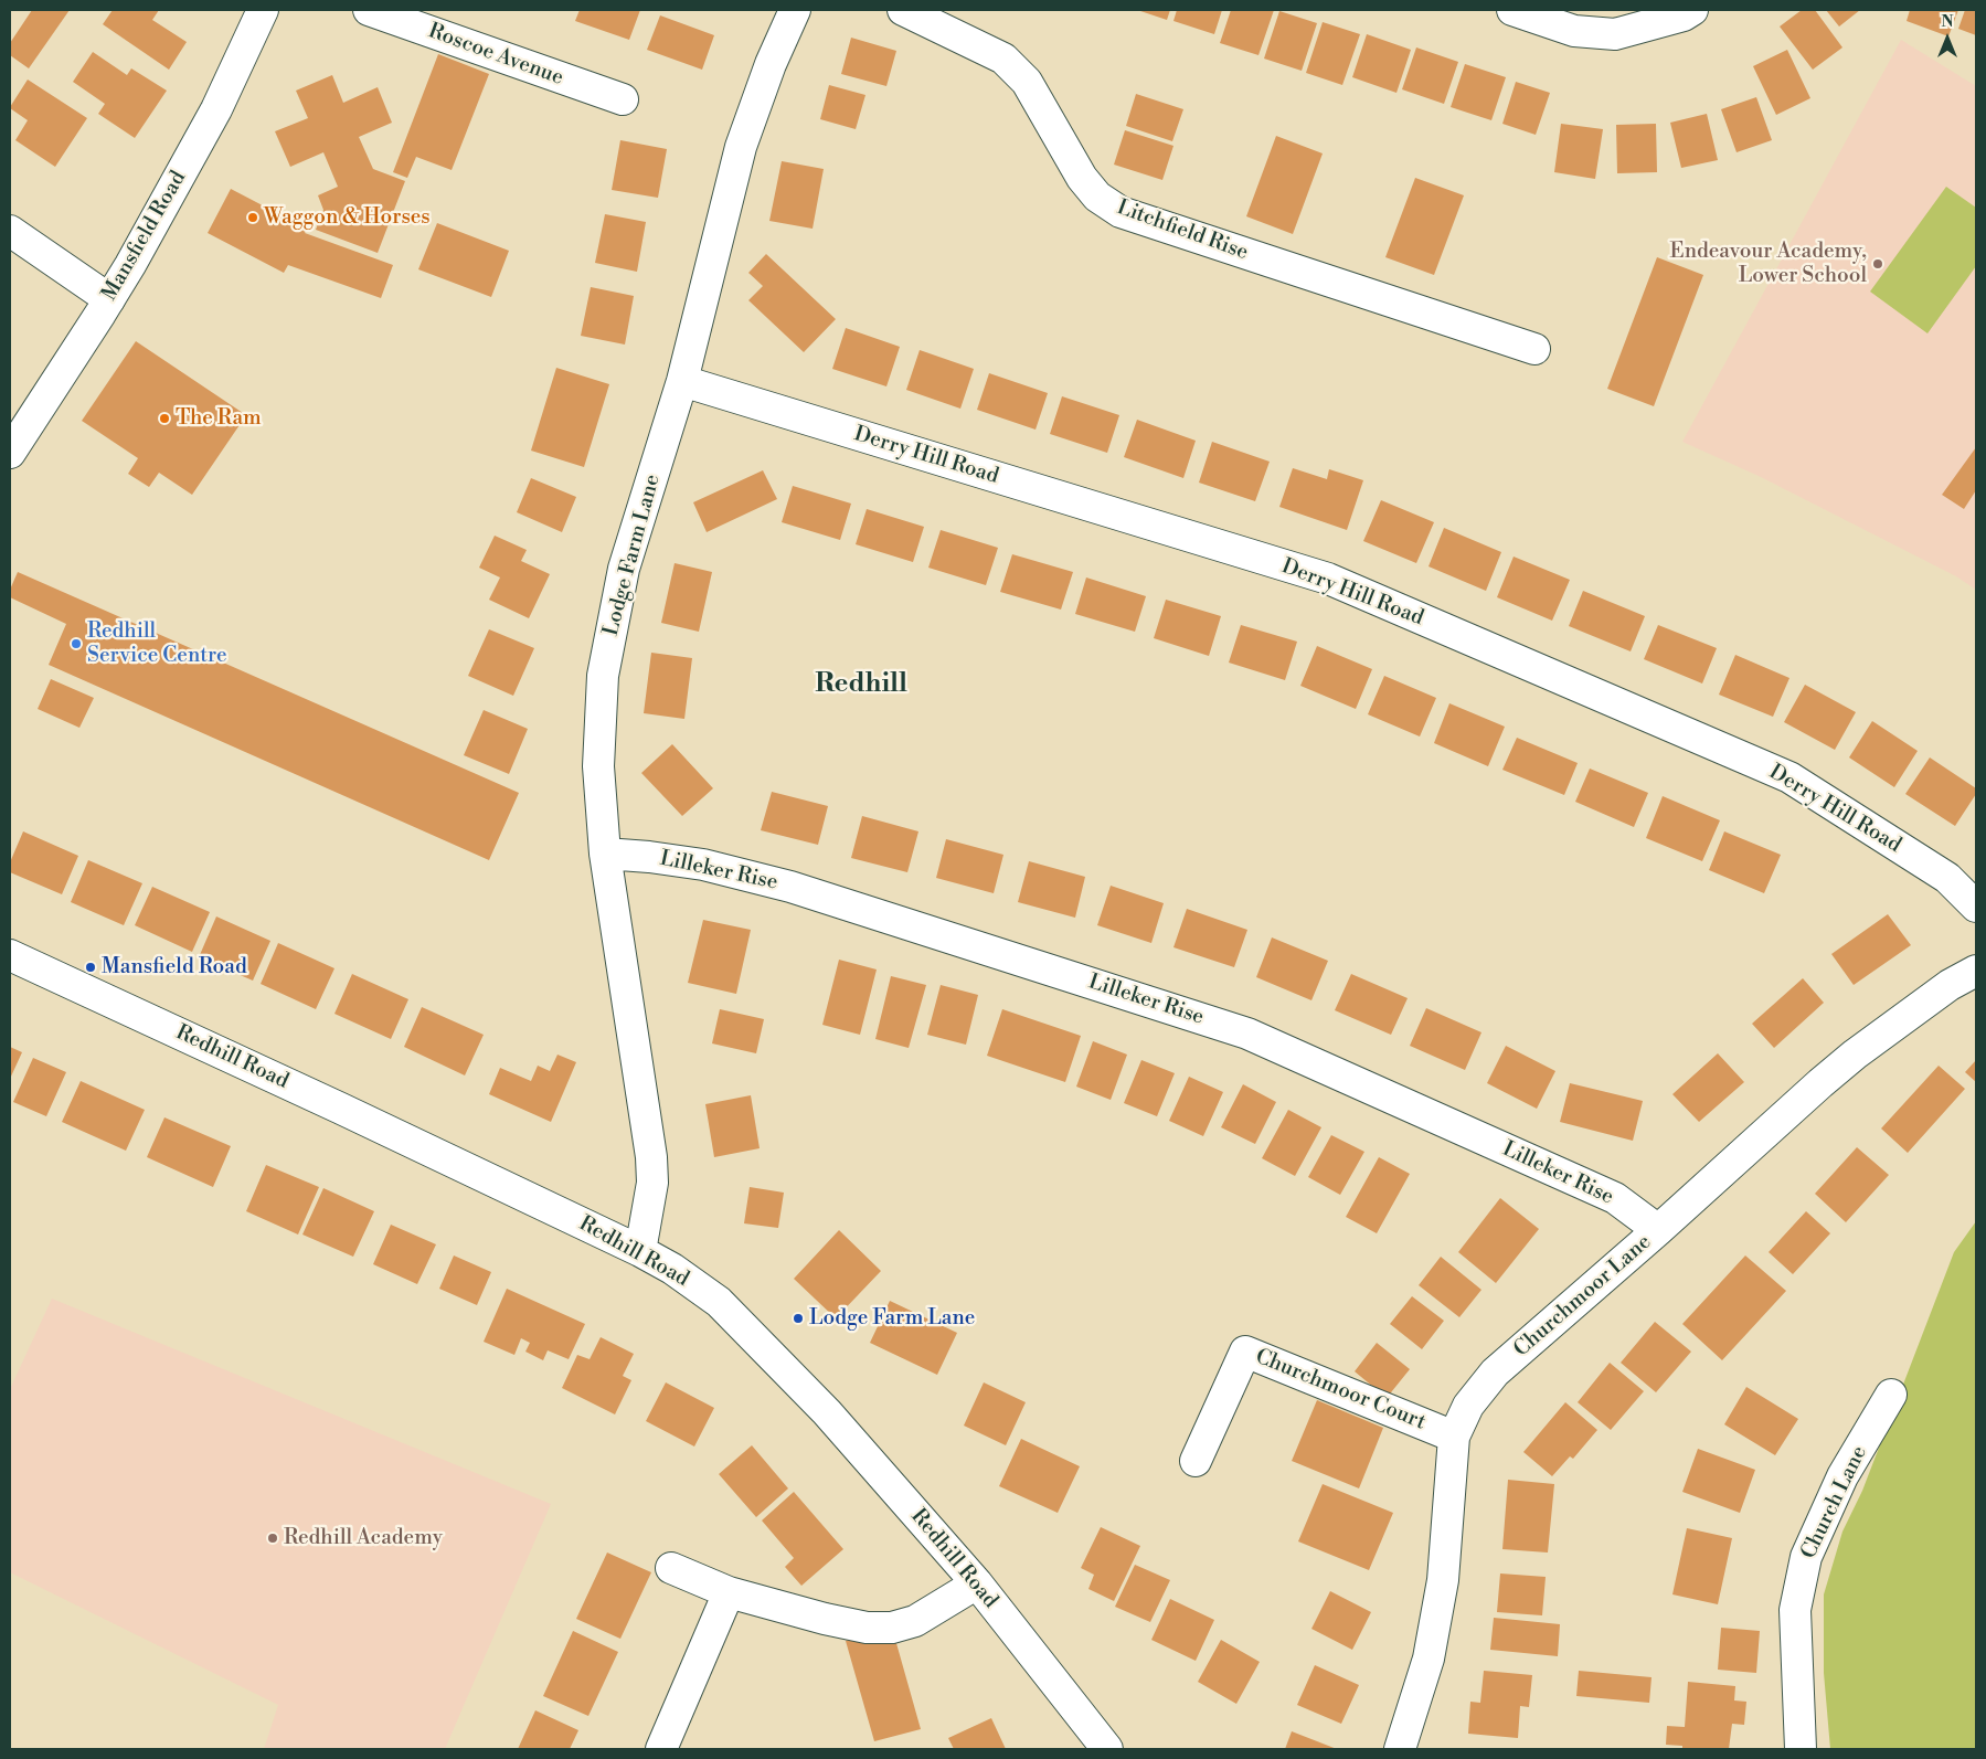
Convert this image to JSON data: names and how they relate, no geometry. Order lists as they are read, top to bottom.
{
  "streets": {
    "main road": [
      "Roscoe Avenue",
      "Litchfield Rise",
      "Mansfield Road",
      "Derry Hill Road",
      "Lodge Farm Lane",
      "Lilleker Rise",
      "Redhill Road",
      "Churchmoor Lane",
      "Churchmoor Court",
      "Church Lane"
    ]
  },
  "crossings": [
    ["Derry Hill Road", "Lodge Farm Lane"],
    ["Lodge Farm Lane", "Lilleker Rise"],
    ["Lodge Farm Lane", "Redhill Road"],
    ["Lilleker Rise", "Churchmoor Lane"],
    ["Churchmoor Lane", "Churchmoor Court"]
  ],
  "districts": ["Redhill"],
  "places": [
    "Waggon & Horses",
    "Endeavour Academy, Lower School",
    "The Ram",
    "Redhill Service Centre",
    "Mansfield Road",
    "Lodge Farm Lane",
    "Redhill Academy"
  ],
  "north": "top"
}
